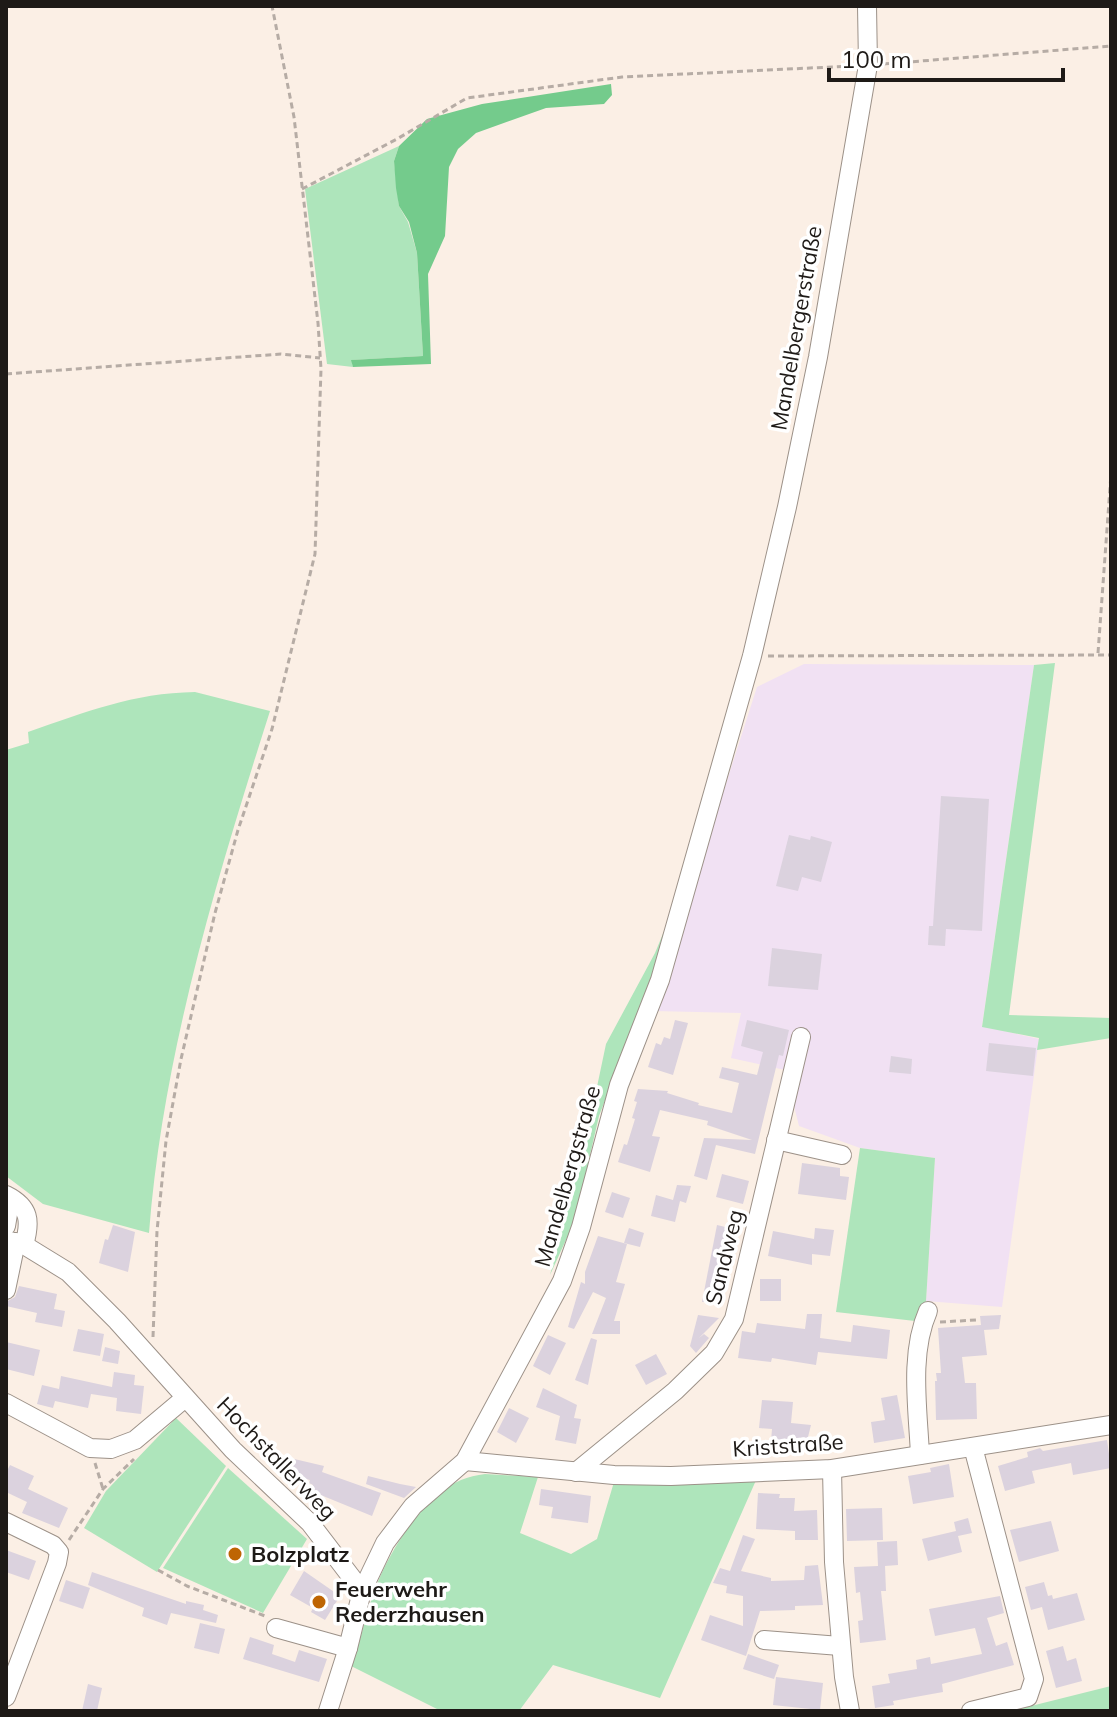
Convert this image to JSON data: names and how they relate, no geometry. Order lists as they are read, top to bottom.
{
  "streets": {
    "street": [
      "Mandelbergerstraße",
      "Mandelbergstraße",
      "Sandweg",
      "Kriststraße",
      "Hochstallerweg"
    ]
  },
  "crossings": [
    ["Mandelbergerstraße", "Mandelbergstraße"],
    ["Mandelbergstraße", "Kriststraße"],
    ["Mandelbergstraße", "Hochstallerweg"],
    ["Sandweg", "Kriststraße"]
  ],
  "places": ["Bolzplatz", "Feuerwehr Rederzhausen"],
  "scale_bar": "100 m"
}
